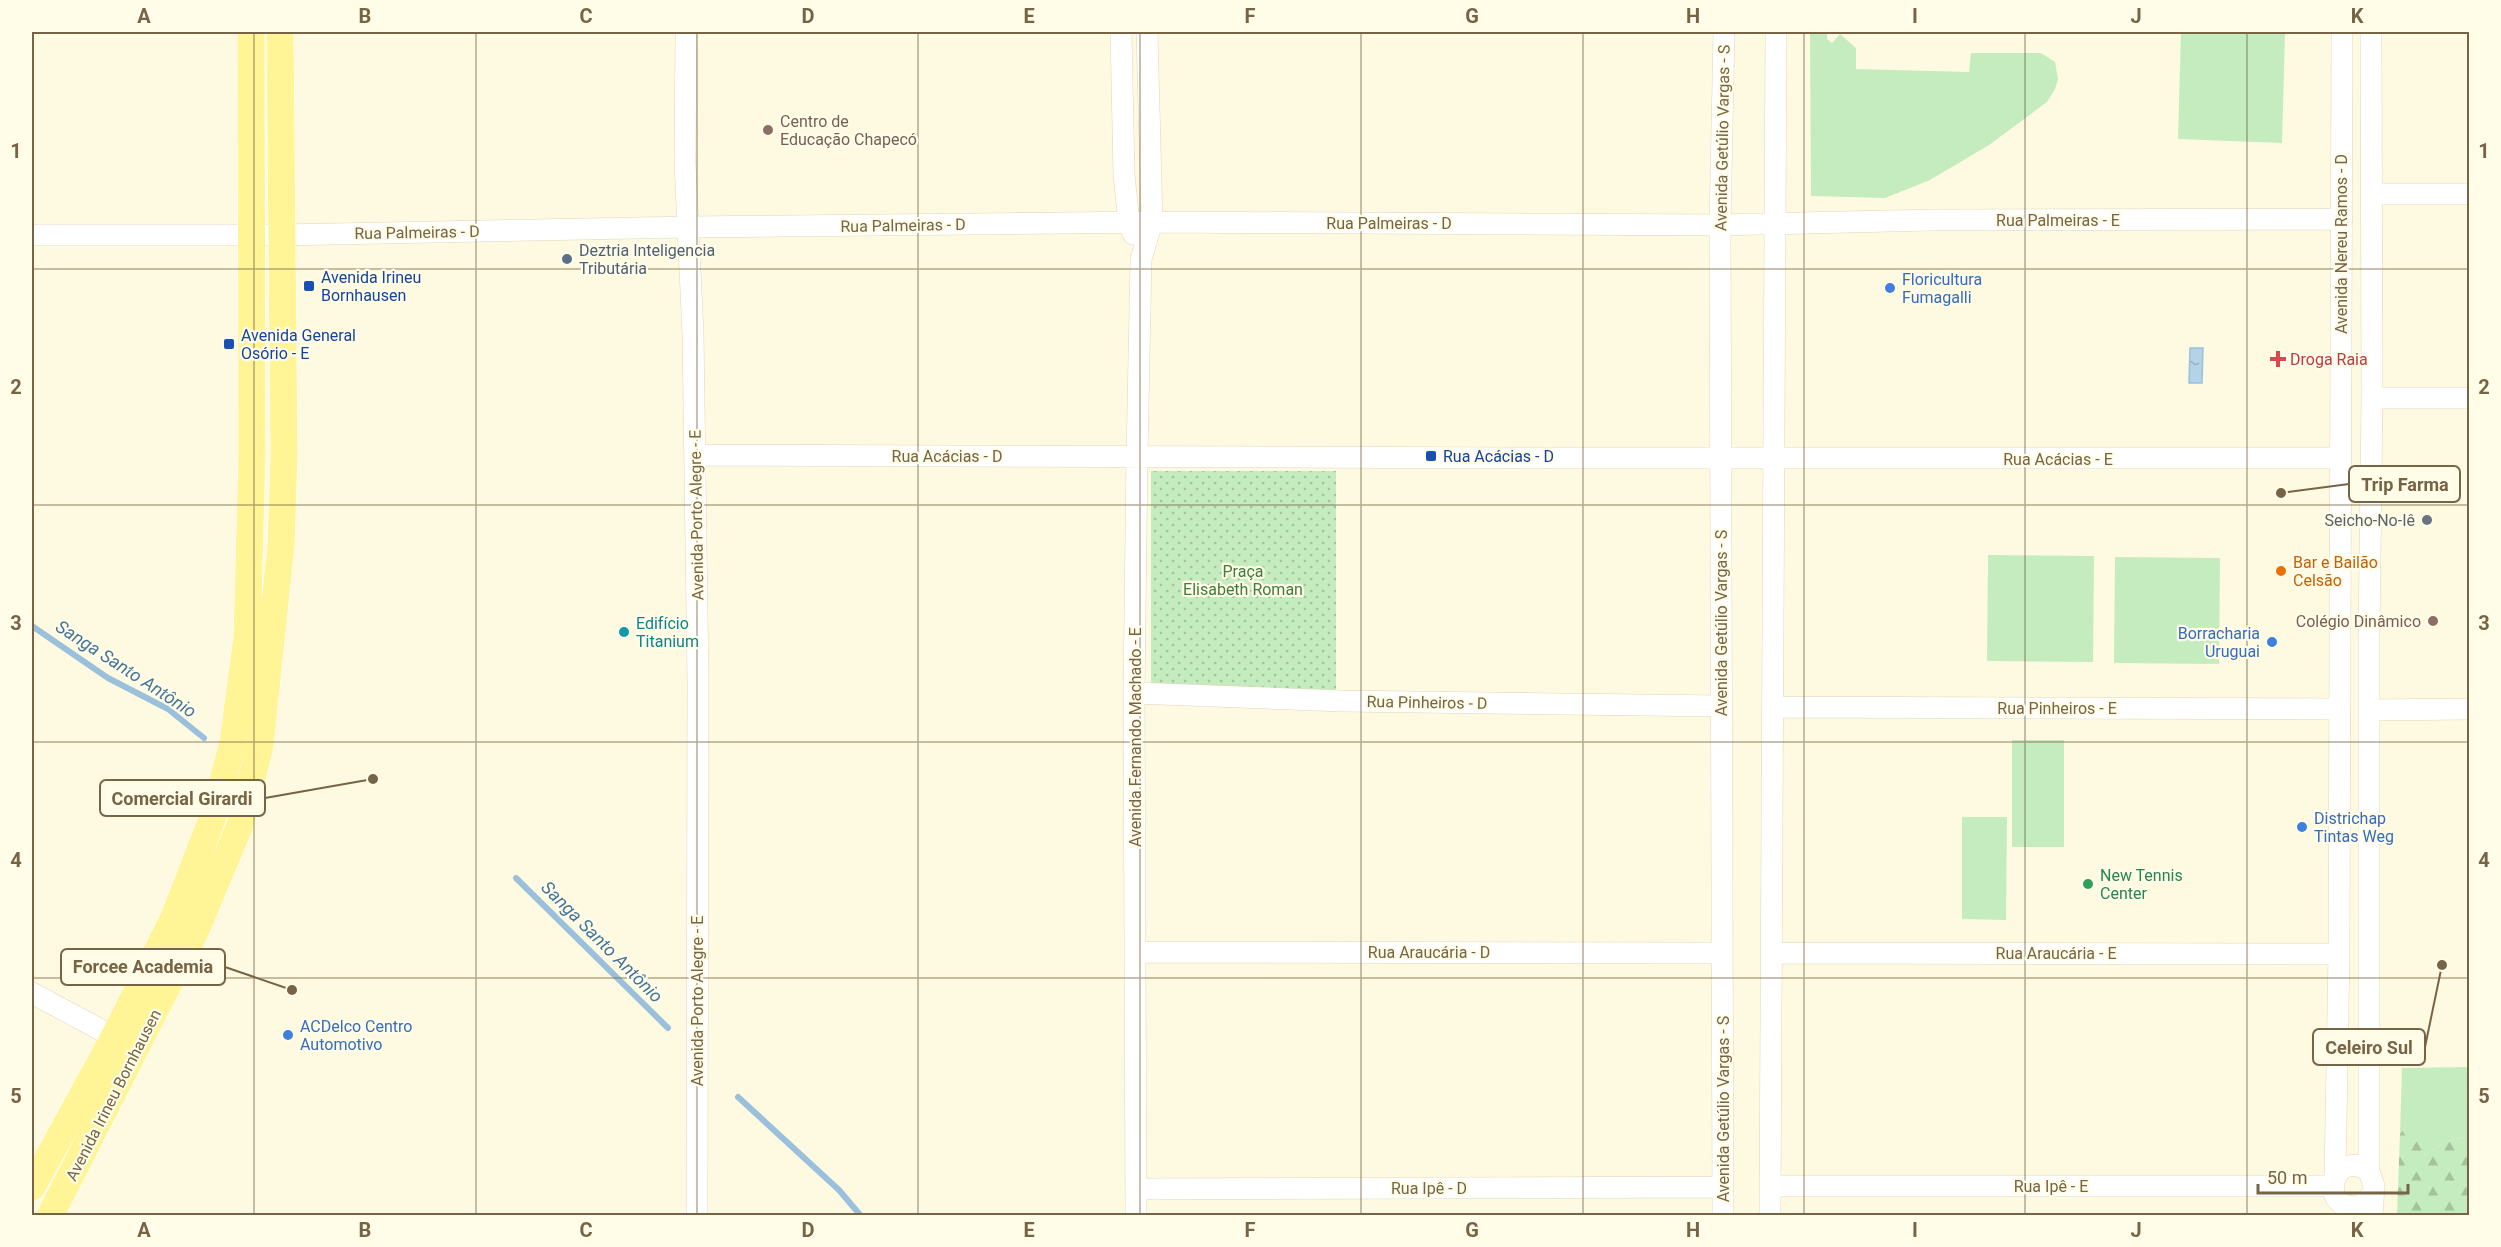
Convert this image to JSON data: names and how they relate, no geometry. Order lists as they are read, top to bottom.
{
  "streets": {
    "main road": ["Avenida Irineu Bornhausen"],
    "street": [
      "Avenida Getúlio Vargas - S",
      "Rua Palmeiras - E",
      "Rua Palmeiras - D",
      "Avenida Nereu Ramos - D",
      "Rua Acácias - D",
      "Rua Acácias - E",
      "Avenida Porto Alegre - E",
      "Rua Pinheiros - D",
      "Rua Pinheiros - E",
      "Avenida Fernando Machado - E",
      "Rua Araucária - D",
      "Rua Araucária - E",
      "Rua Ipê - E",
      "Rua Ipê - D"
    ]
  },
  "crossings": [
    ["Avenida Getúlio Vargas - S", "Rua Palmeiras - D"],
    ["Avenida Getúlio Vargas - S", "Rua Acácias - D"],
    ["Avenida Getúlio Vargas - S", "Rua Pinheiros - D"],
    ["Avenida Getúlio Vargas - S", "Rua Araucária - D"],
    ["Avenida Getúlio Vargas - S", "Rua Ipê - D"],
    ["Rua Palmeiras - E", "Rua Palmeiras - D"],
    ["Rua Palmeiras - E", "Avenida Nereu Ramos - D"],
    ["Rua Palmeiras - D", "Avenida Porto Alegre - E"],
    ["Rua Palmeiras - D", "Avenida Fernando Machado - E"],
    ["Rua Palmeiras - D", "Avenida Irineu Bornhausen"],
    ["Avenida Nereu Ramos - D", "Rua Acácias - E"],
    ["Avenida Nereu Ramos - D", "Rua Pinheiros - E"],
    ["Avenida Nereu Ramos - D", "Rua Araucária - E"],
    ["Avenida Nereu Ramos - D", "Rua Ipê - E"],
    ["Rua Acácias - D", "Rua Acácias - E"],
    ["Rua Acácias - D", "Avenida Porto Alegre - E"],
    ["Rua Acácias - D", "Avenida Fernando Machado - E"],
    ["Rua Pinheiros - D", "Avenida Fernando Machado - E"],
    ["Avenida Fernando Machado - E", "Rua Araucária - D"],
    ["Avenida Fernando Machado - E", "Rua Ipê - D"]
  ],
  "water": ["Sanga Santo Antônio"],
  "parks": ["Praça Elisabeth Roman"],
  "places": {
    "other": [
      "Centro de Educação Chapecó",
      "Deztria Inteligencia Tributária",
      "Floricultura Fumagalli",
      "Trip Farma",
      "Seicho-No-Iê",
      "Bar e Bailão Celsão",
      "Colégio Dinâmico",
      "Edifício Titanium",
      "Borracharia Uruguai",
      "Comercial Girardi",
      "Districhap Tintas Weg",
      "New Tennis Center",
      "Celeiro Sul",
      "Forcee Academia",
      "ACDelco Centro Automotivo"
    ],
    "transit": ["Avenida Irineu Bornhausen", "Avenida General Osório - E", "Rua Acácias - D"],
    "health": ["Droga Raia"]
  },
  "scale_bar": "50 m",
  "grid": {
    "columns": [
      "A",
      "B",
      "C",
      "D",
      "E",
      "F",
      "G",
      "H",
      "I",
      "J",
      "K"
    ],
    "rows": [
      "1",
      "2",
      "3",
      "4",
      "5"
    ]
  }
}
